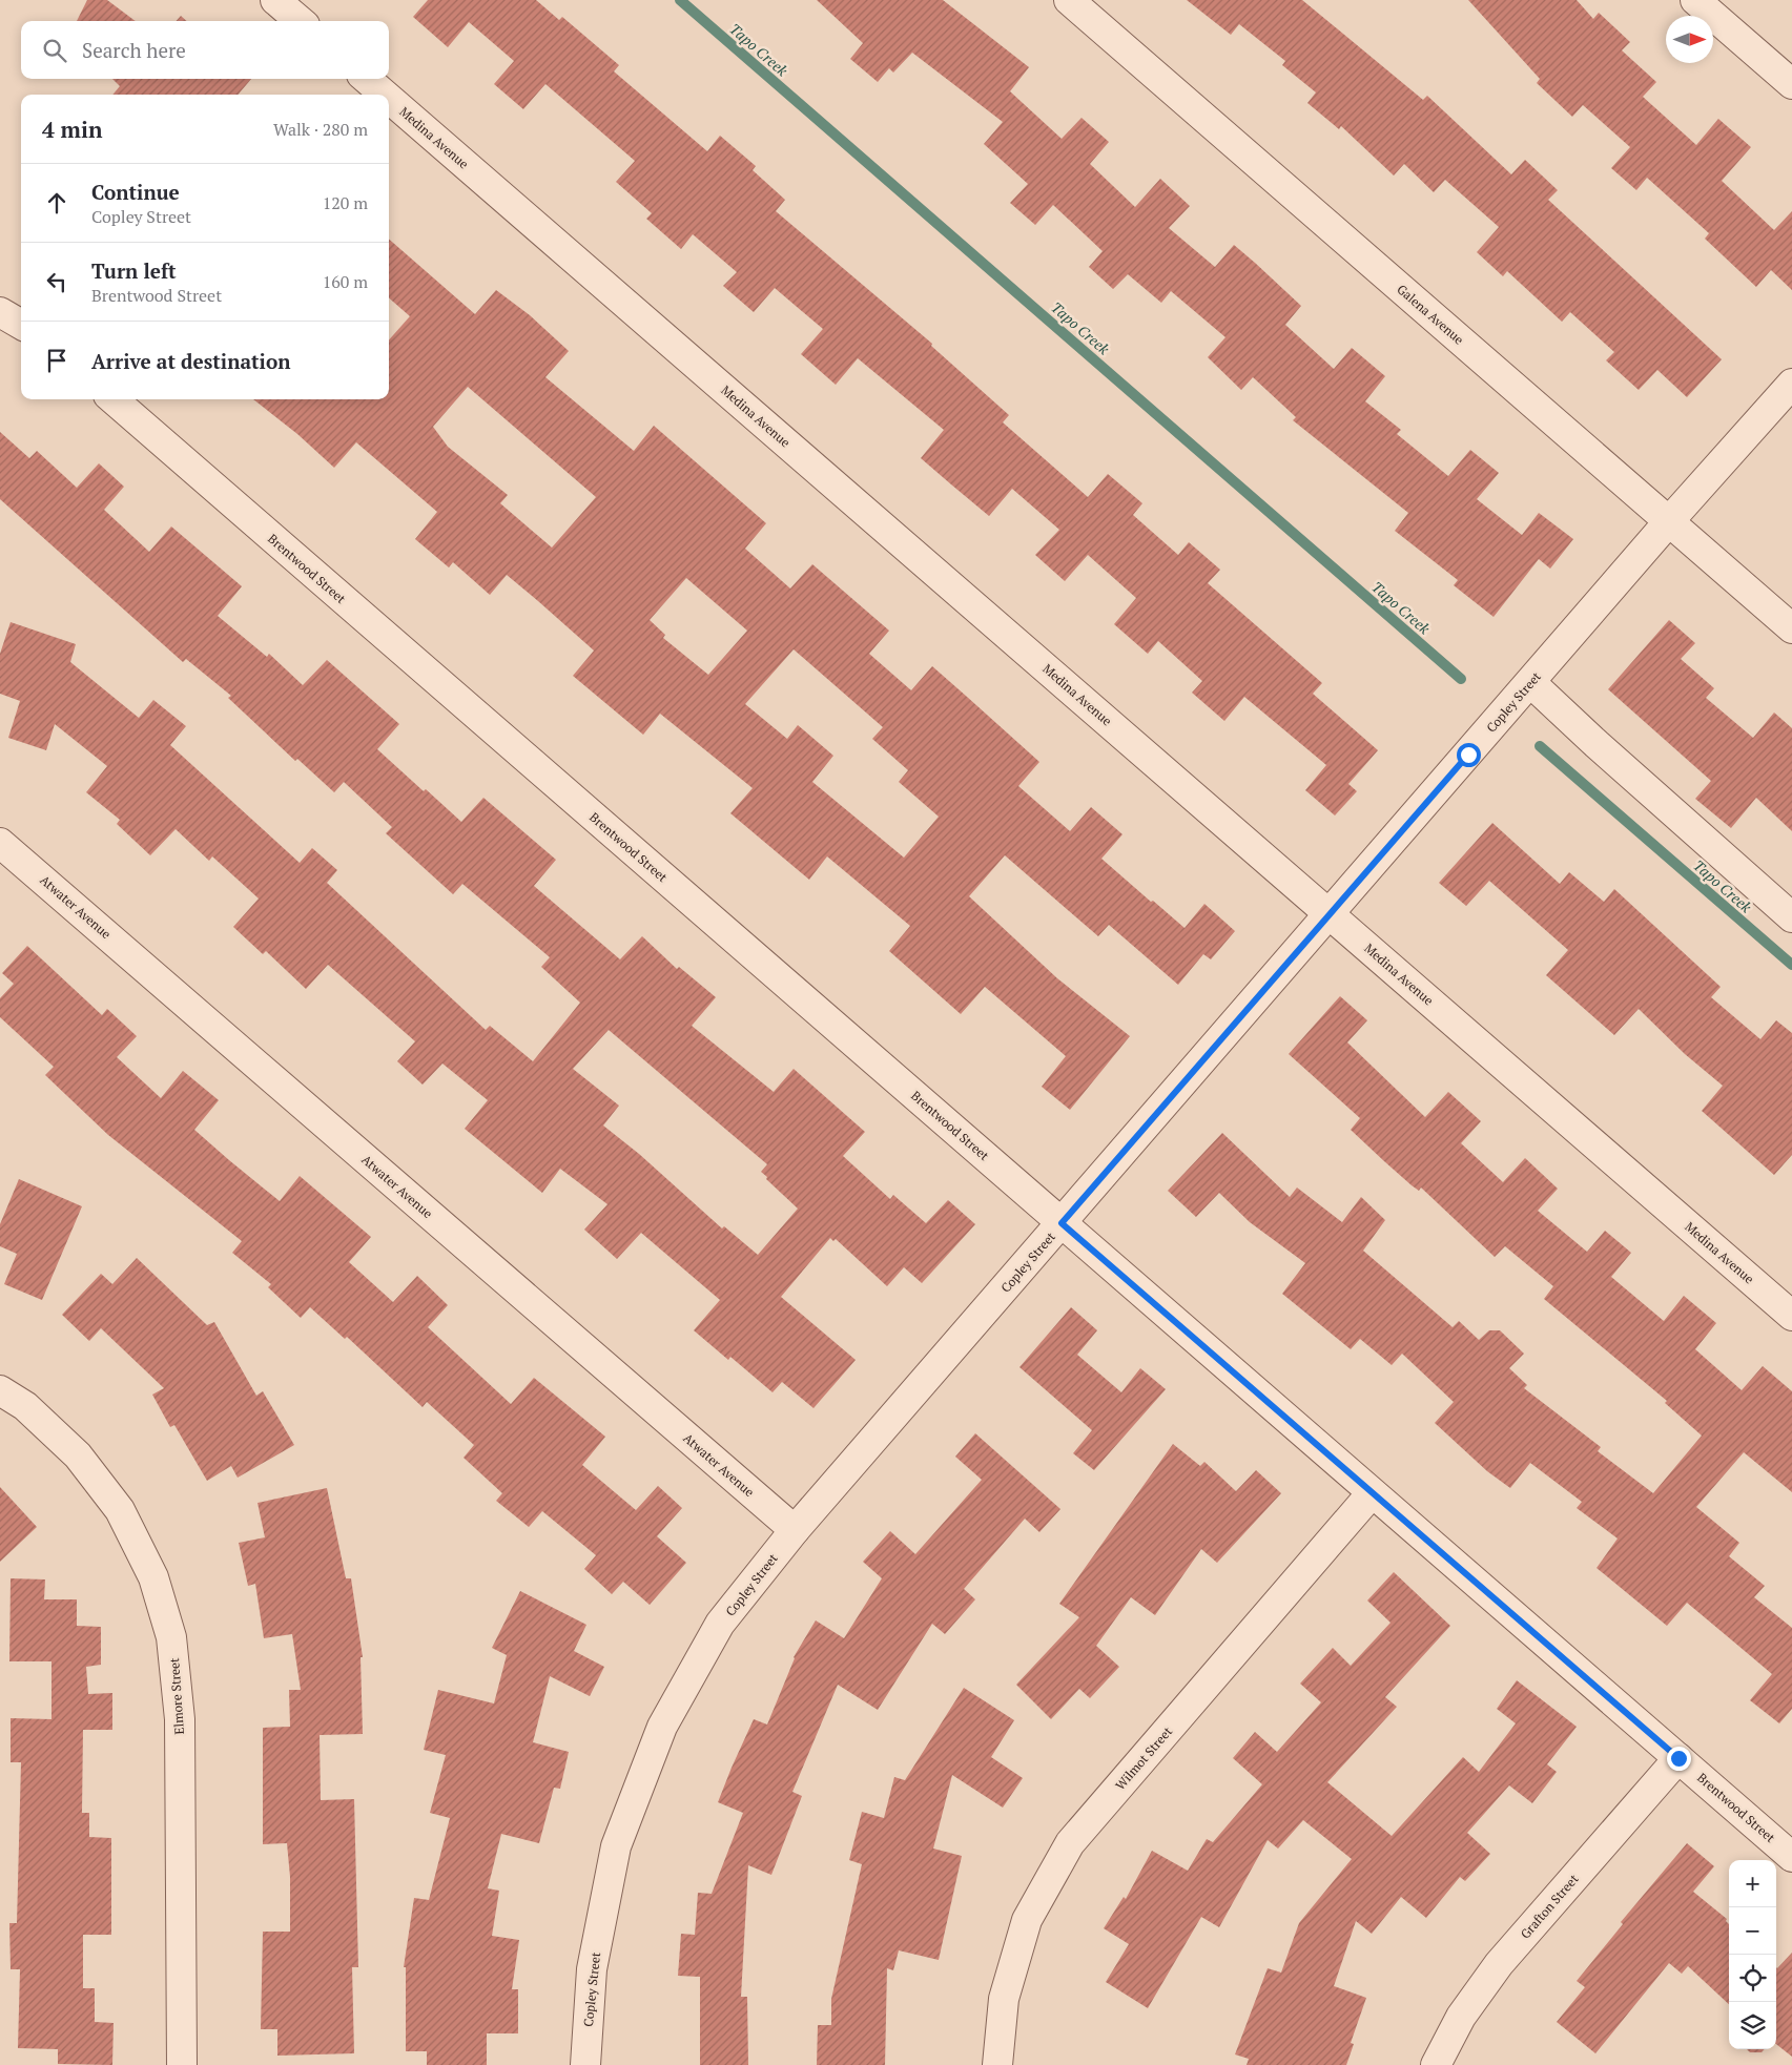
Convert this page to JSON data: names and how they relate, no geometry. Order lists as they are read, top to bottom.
{
  "streets": {
    "street": [
      "Medina Avenue",
      "Galena Avenue",
      "Brentwood Street",
      "Copley Street",
      "Atwater Avenue",
      "Elmore Street",
      "Wilmot Street",
      "Grafton Street"
    ]
  },
  "crossings": [
    ["Medina Avenue", "Copley Street"],
    ["Galena Avenue", "Copley Street"],
    ["Brentwood Street", "Copley Street"],
    ["Brentwood Street", "Wilmot Street"],
    ["Brentwood Street", "Grafton Street"],
    ["Copley Street", "Atwater Avenue"]
  ],
  "water": ["Tapo Creek"],
  "north": "right",
  "page": {
    "search": "Search here",
    "heading": ["4 min", "Walk · 280 m"],
    "list": [
      ["Continue", "Copley Street", "120 m"],
      ["Turn left", "Brentwood Street", "160 m"],
      "Arrive at destination"
    ],
    "map_buttons": ["+", "−"]
  }
}
